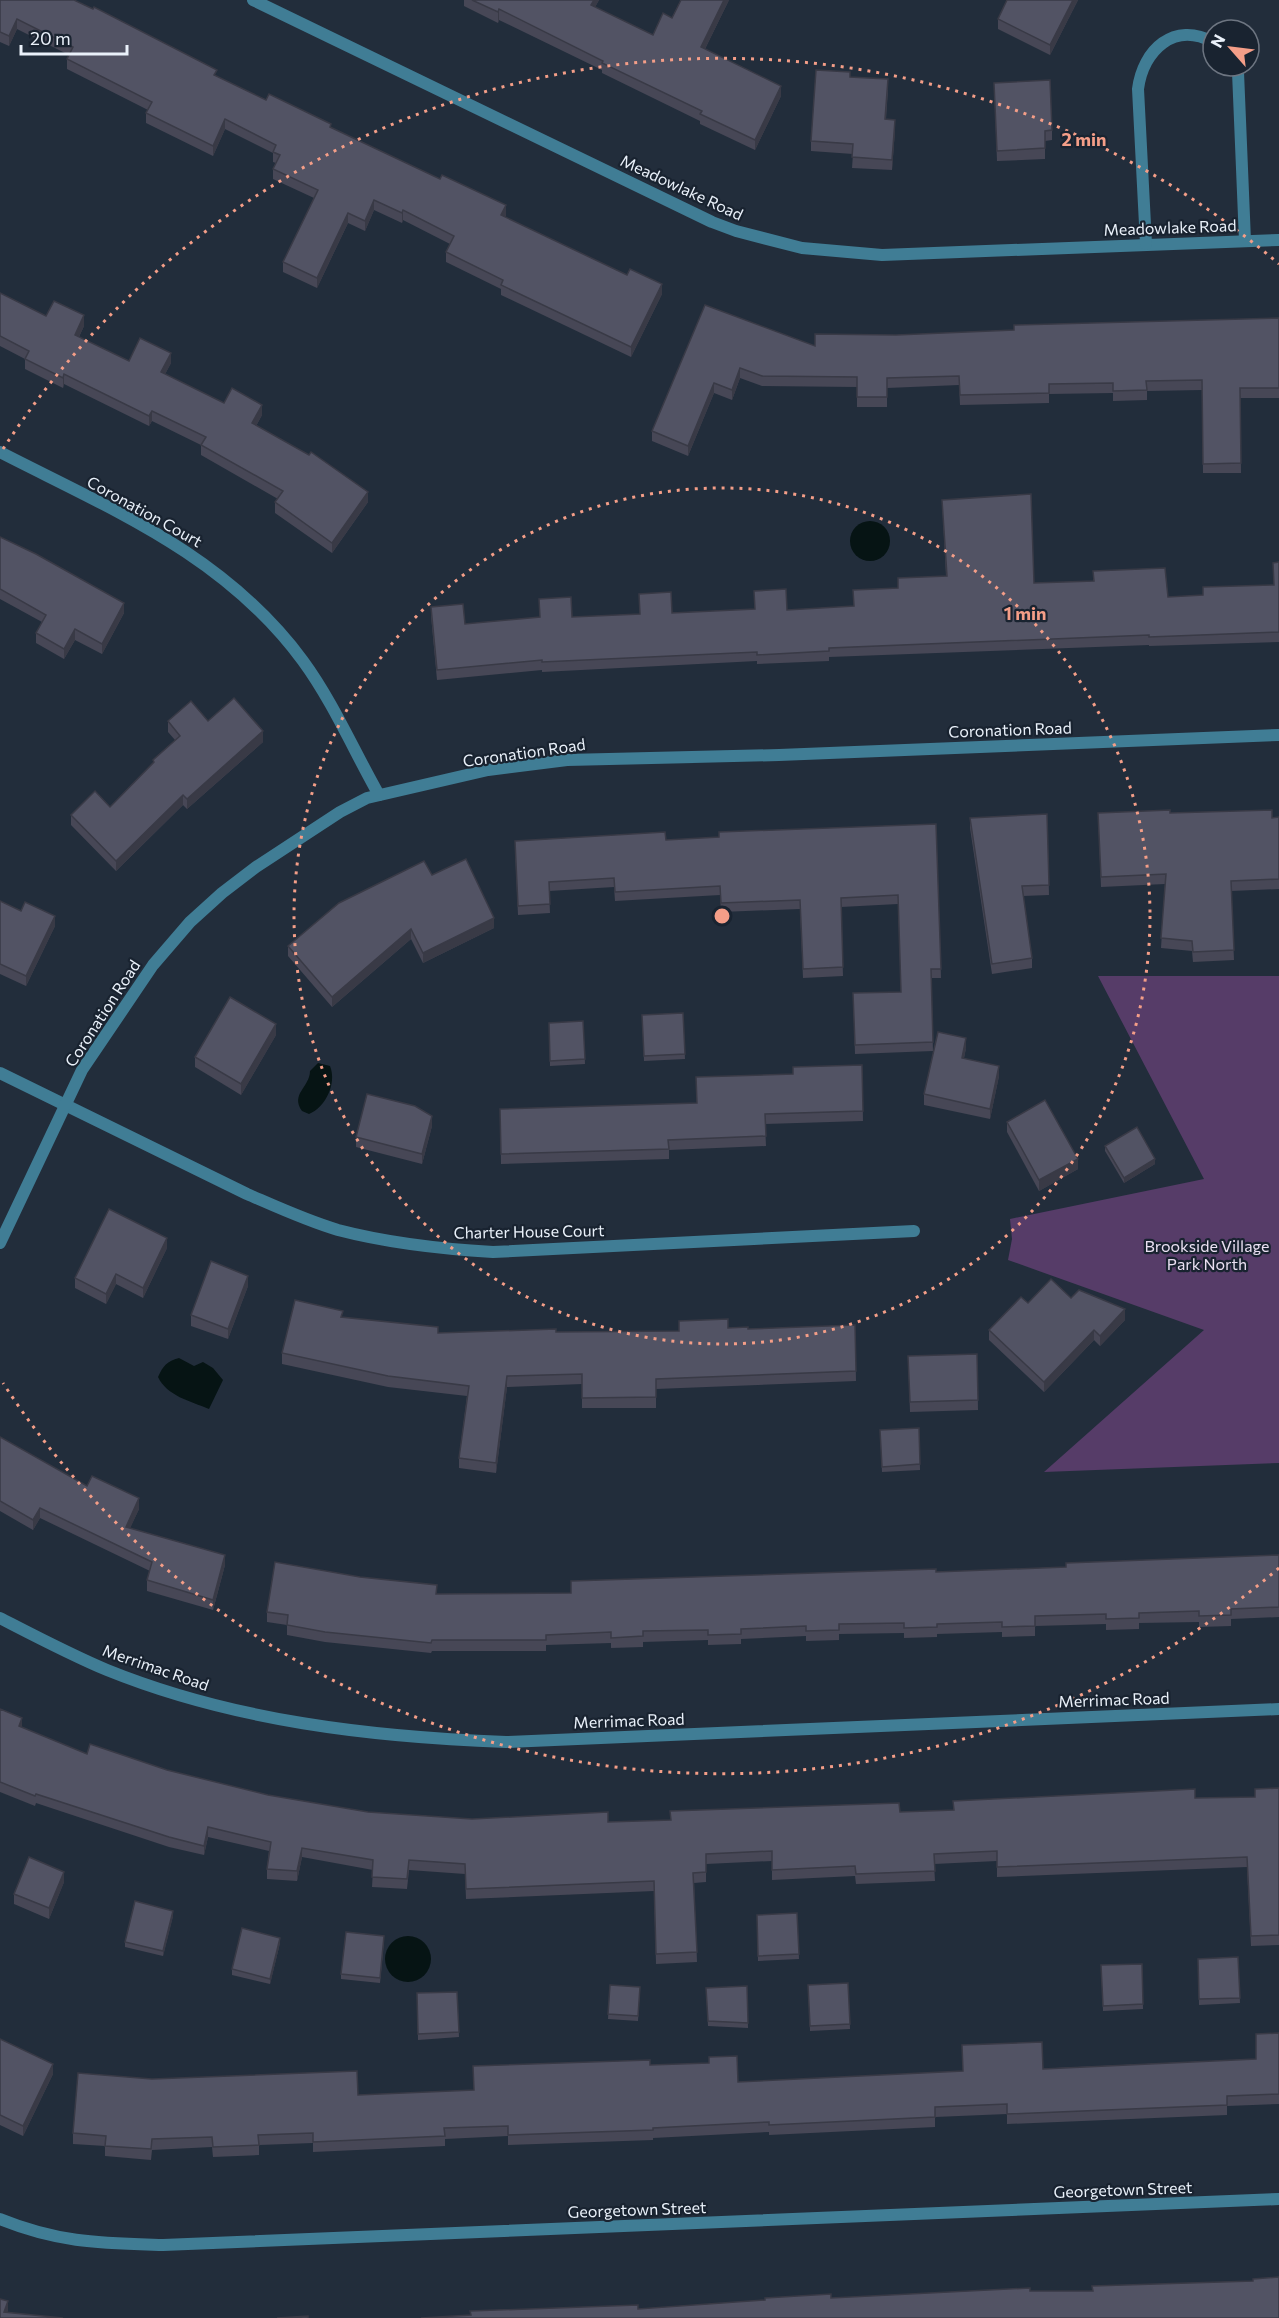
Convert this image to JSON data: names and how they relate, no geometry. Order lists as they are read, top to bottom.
{
  "streets": {
    "street": [
      "Meadowlake Road",
      "Coronation Court",
      "Coronation Road",
      "Charter House Court",
      "Merrimac Road",
      "Georgetown Street"
    ]
  },
  "crossings": [
    ["Coronation Court", "Coronation Road"],
    ["Coronation Road", "Charter House Court"]
  ],
  "parks": ["Brookside Village Park North"],
  "scale_bar": "20 m",
  "north": "top left",
  "rings": ["2 min", "1 min"]
}
